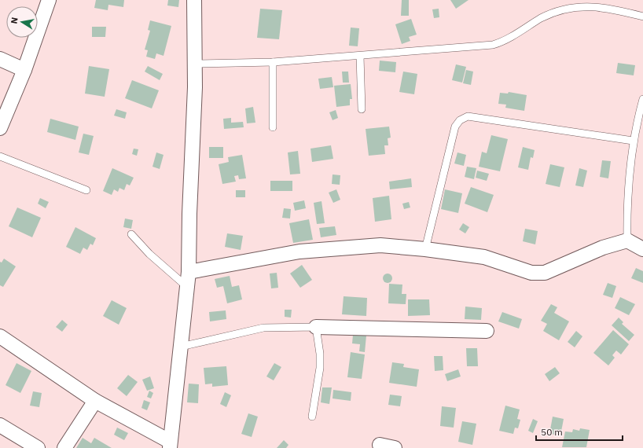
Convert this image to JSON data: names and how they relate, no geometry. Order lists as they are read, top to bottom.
{
  "scale_bar": "50 m",
  "north": "left"
}
